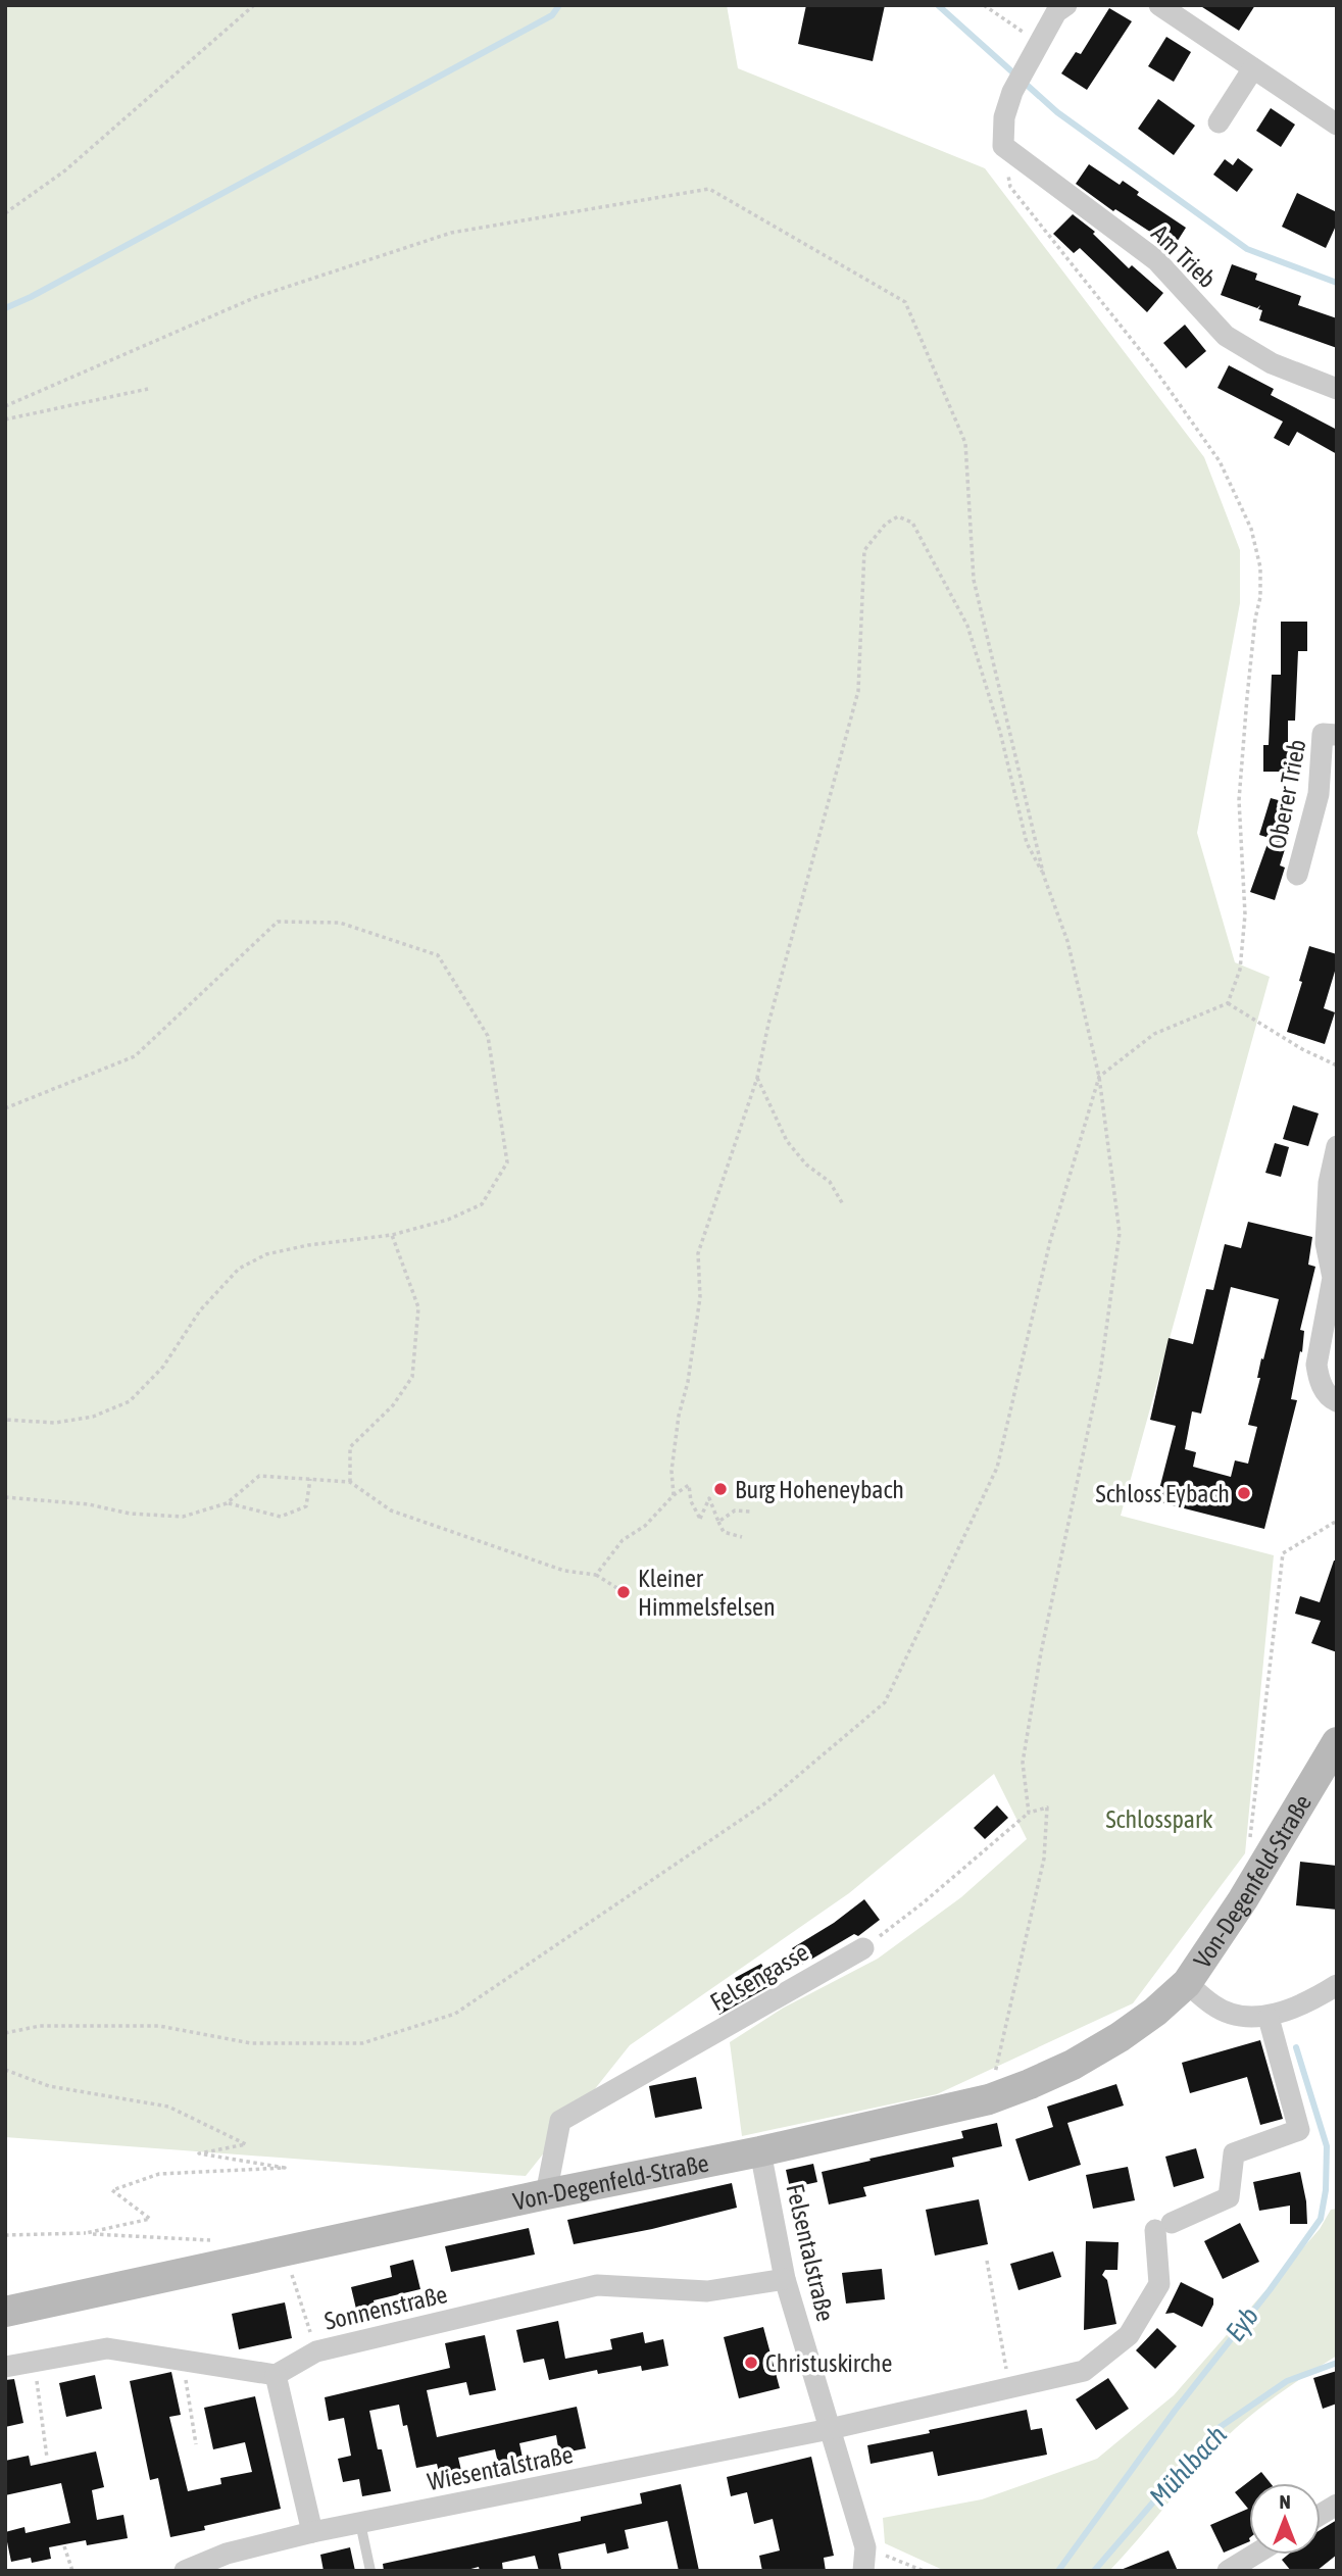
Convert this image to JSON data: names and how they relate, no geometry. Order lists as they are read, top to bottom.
{
  "streets": {
    "main road": ["Von-Degenfeld-Straße"],
    "street": [
      "Am Trieb",
      "Oberer Trieb",
      "Felsengasse",
      "Felsentalstraße",
      "Sonnenstraße",
      "Wiesentalstraße"
    ]
  },
  "crossings": [
    ["Von-Degenfeld-Straße", "Felsengasse"],
    ["Von-Degenfeld-Straße", "Felsentalstraße"],
    ["Von-Degenfeld-Straße", "Wiesentalstraße"],
    ["Felsentalstraße", "Sonnenstraße"],
    ["Felsentalstraße", "Wiesentalstraße"]
  ],
  "water": ["Eyb", "Mühlbach"],
  "parks": ["Schlosspark"],
  "places": [
    "Burg Hoheneybach",
    "Schloss Eybach",
    "Kleiner Himmelsfelsen",
    "Christuskirche"
  ],
  "north": "top"
}
